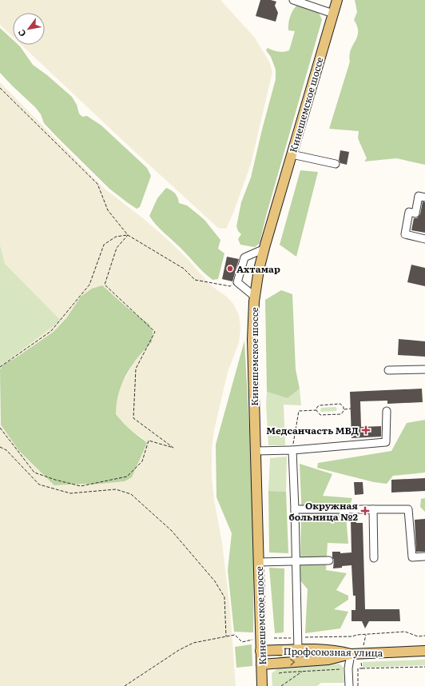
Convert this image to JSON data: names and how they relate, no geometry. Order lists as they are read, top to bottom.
{
  "streets": {
    "main road": ["Кинешемское шоссе", "Профсоюзная улица"]
  },
  "crossings": [
    ["Кинешемское шоссе", "Профсоюзная улица"]
  ],
  "places": {
    "other": ["Ахтамар"],
    "health": ["Медсанчасть МВД", "Окружная больница №2"]
  },
  "north": "bottom left"
}
